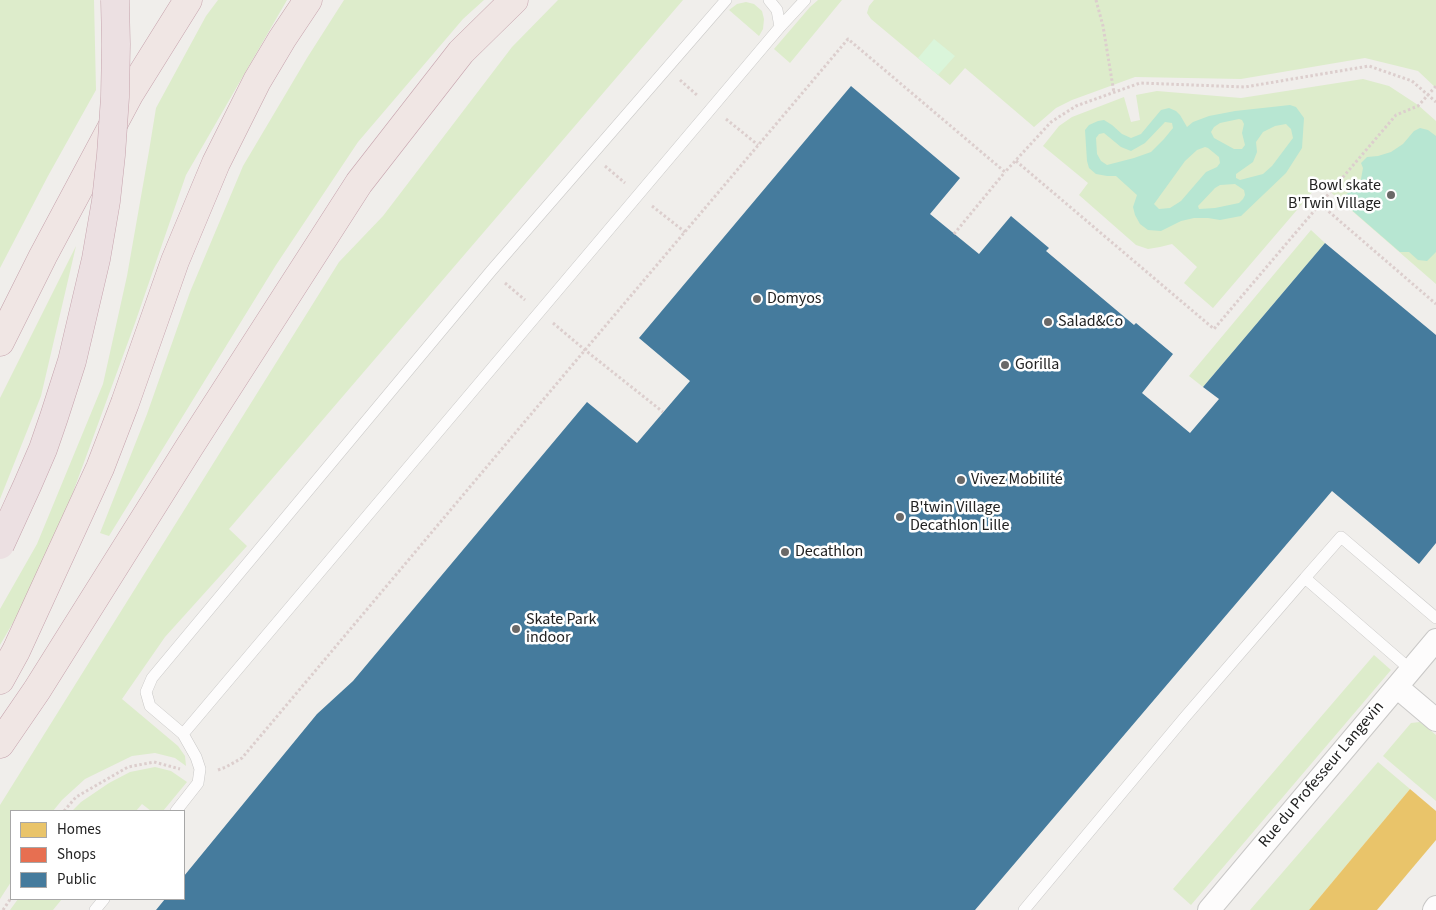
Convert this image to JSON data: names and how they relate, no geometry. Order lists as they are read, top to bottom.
{
  "streets": {
    "street": ["Rue du Professeur Langevin"]
  },
  "places": [
    "Bowl skate B'Twin Village",
    "Domyos",
    "Salad&Co",
    "Gorilla",
    "Vivez Mobilité",
    "B'twin Village Decathlon Lille",
    "Decathlon",
    "Skate Park indoor"
  ],
  "legend": ["Homes", "Shops", "Public"]
}
